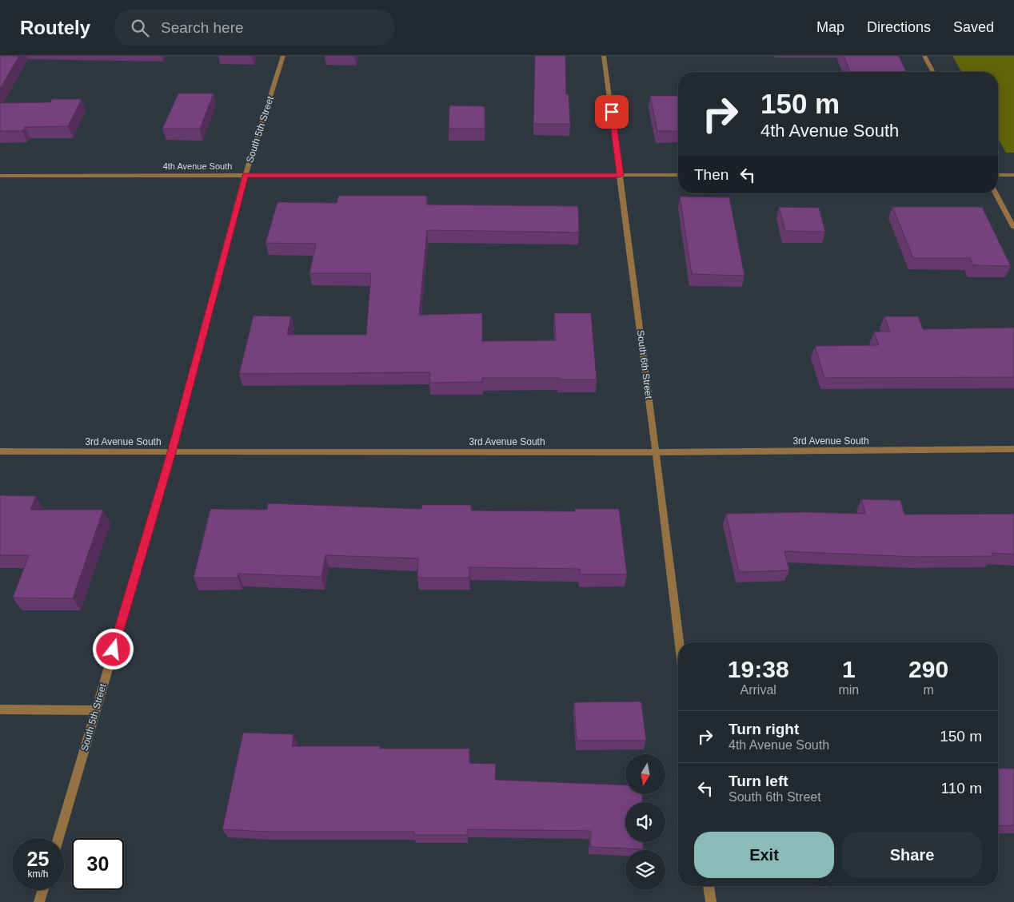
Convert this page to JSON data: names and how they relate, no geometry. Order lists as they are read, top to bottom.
{
  "streets": {
    "street": [
      "South 5th Street",
      "4th Avenue South",
      "South 6th Street",
      "3rd Avenue South"
    ]
  },
  "crossings": [
    ["South 5th Street", "4th Avenue South"],
    ["South 5th Street", "3rd Avenue South"],
    ["4th Avenue South", "South 6th Street"],
    ["South 6th Street", "3rd Avenue South"]
  ],
  "north": "bottom",
  "page": {
    "header": "Routely",
    "search": "Search here",
    "nav": ["Map", "Directions", "Saved"],
    "turn": ["150 m", "4th Avenue South"],
    "then": "Then",
    "eta": [
      "19:38",
      "Arrival",
      "1",
      "min",
      "290",
      "m"
    ],
    "list": [
      {
        "name": "Turn right",
        "note": "4th Avenue South",
        "value": "150 m"
      },
      {
        "name": "Turn left",
        "note": "South 6th Street",
        "value": "110 m"
      }
    ],
    "buttons": ["Exit", "Share"],
    "speed": "25 km/h",
    "limit": "30"
  }
}
